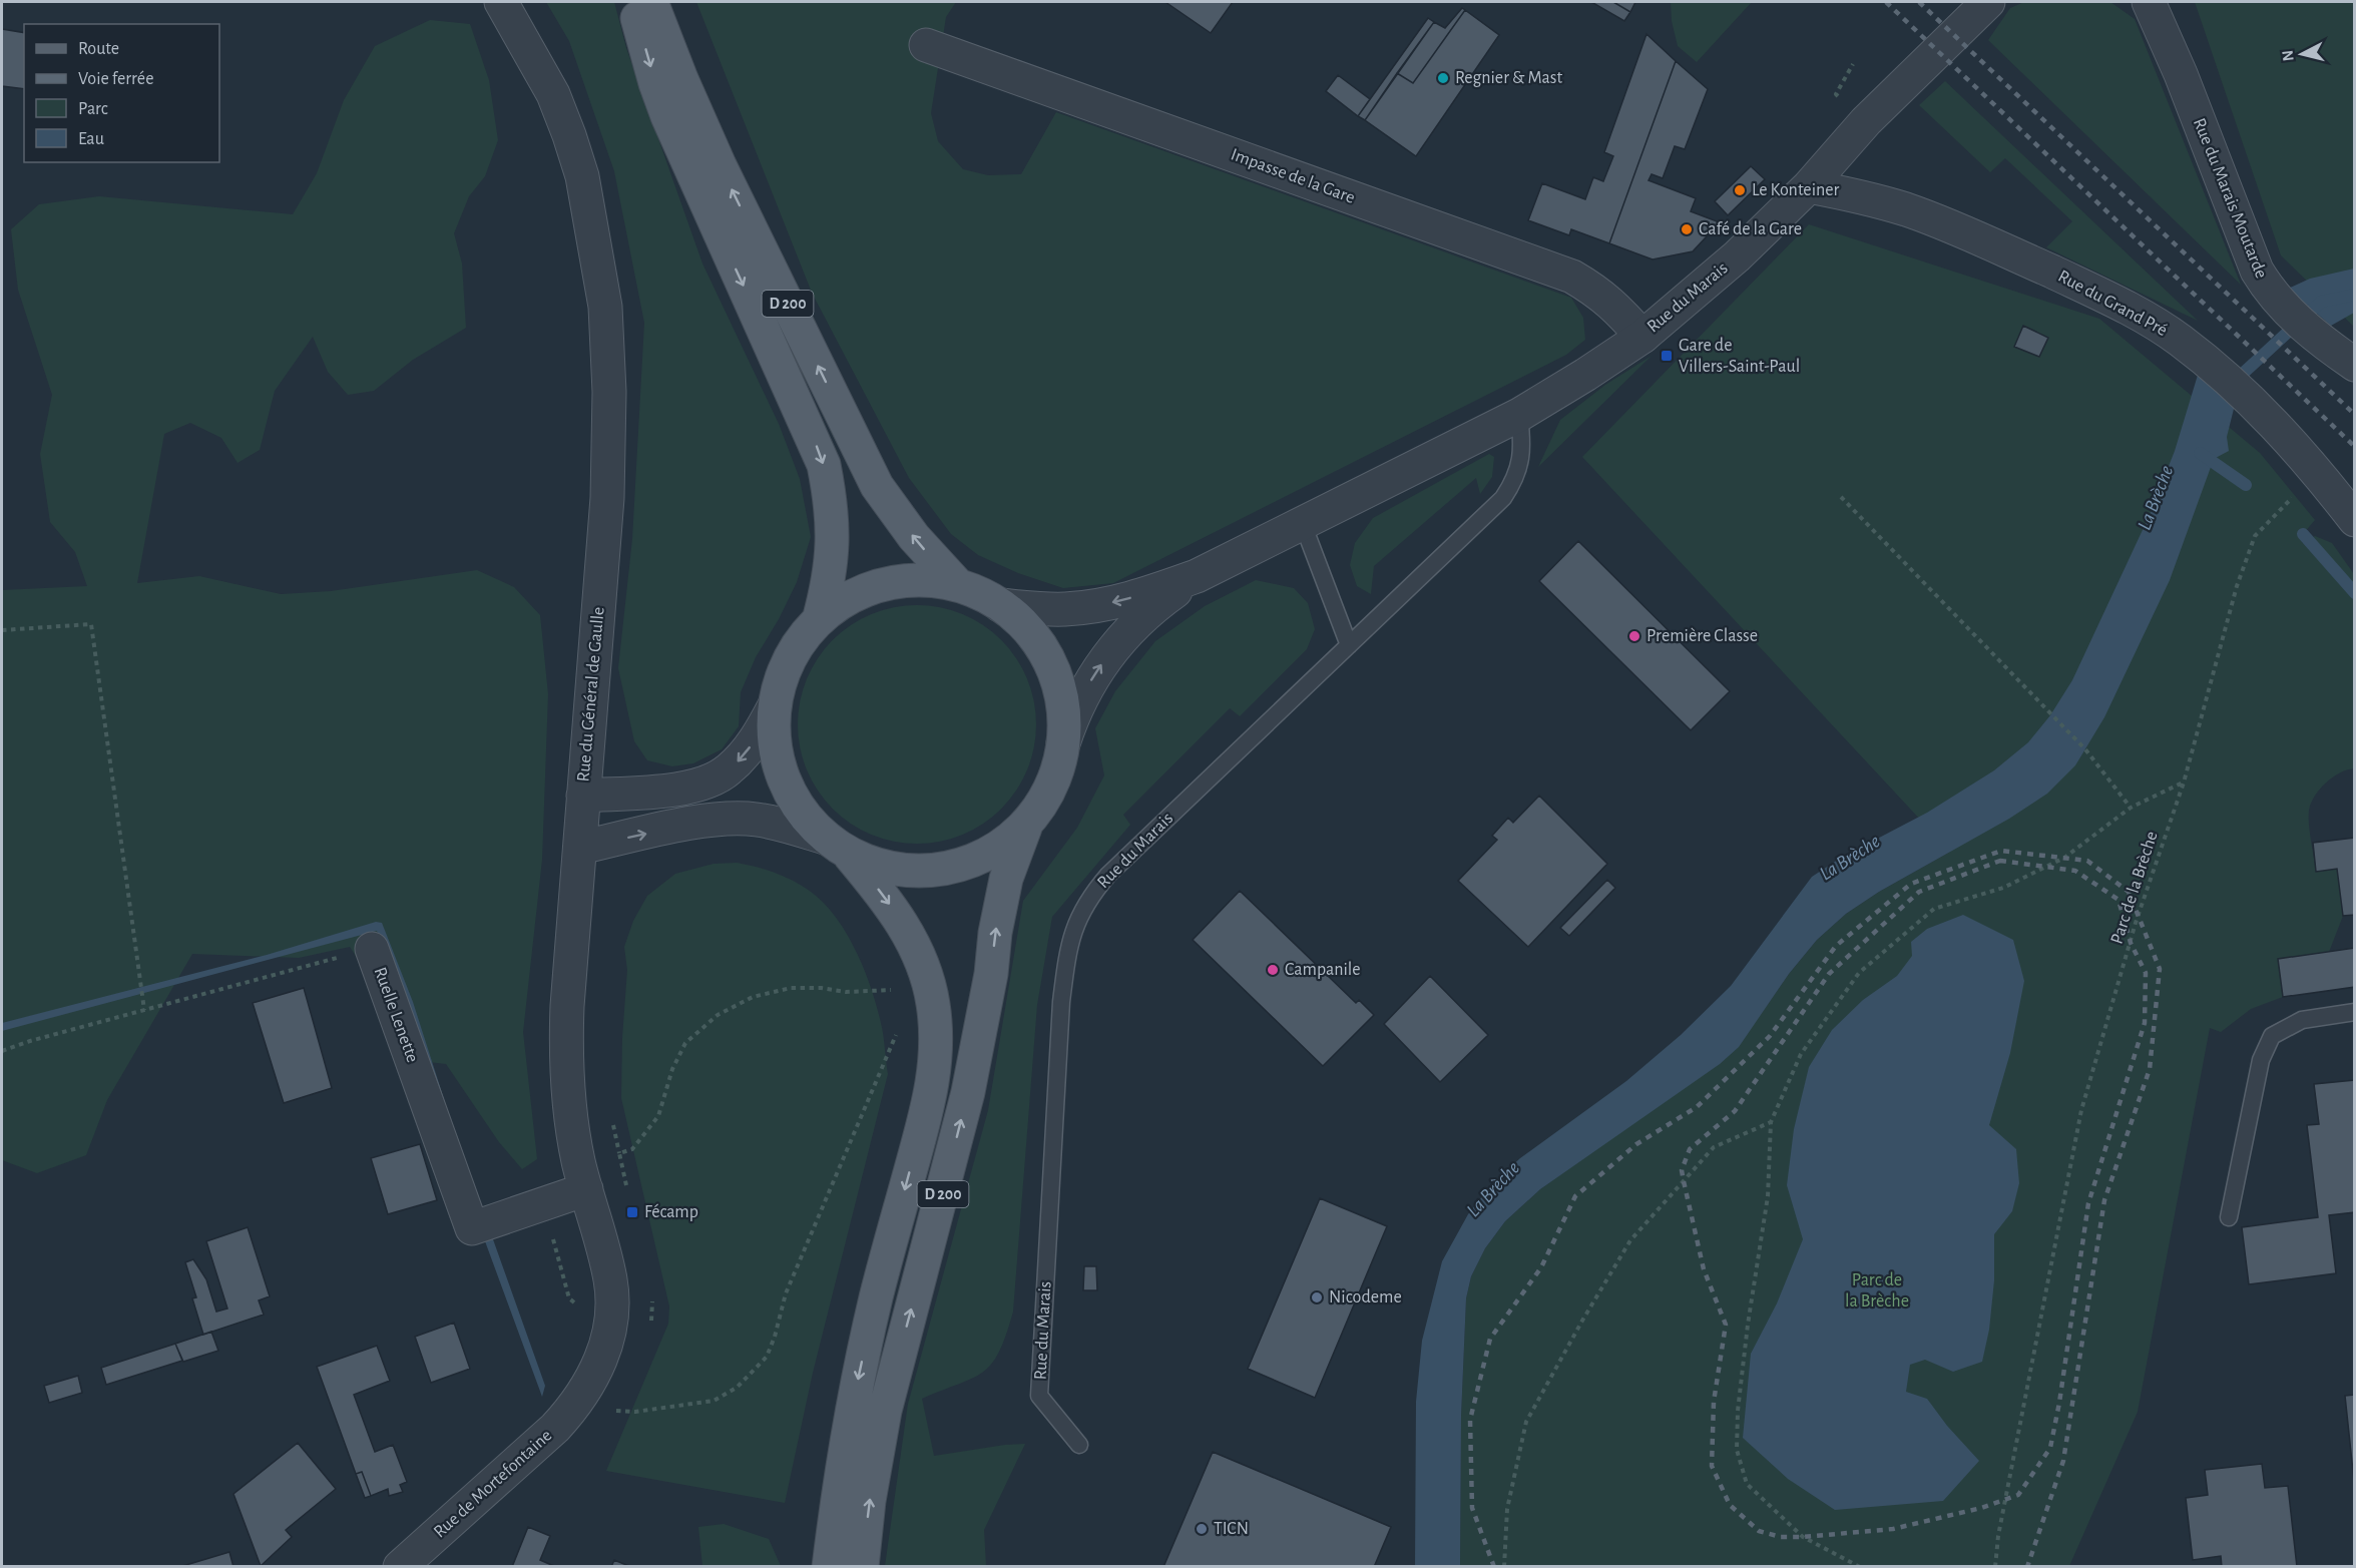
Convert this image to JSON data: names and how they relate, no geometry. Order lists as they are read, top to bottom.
{
  "streets": {
    "main road": ["D 200"],
    "street": [
      "Impasse de la Gare",
      "Rue du Marais Moutarde",
      "Rue du Marais",
      "Rue du Grand Pré",
      "Rue du Général de Gaulle",
      "Ruelle Lenette",
      "Rue de Mortefontaine"
    ],
    "path": ["Parc de la Brèche"]
  },
  "crossings": [
    ["Impasse de la Gare", "Rue du Marais"],
    ["Rue du Marais", "Rue du Grand Pré"],
    ["Rue du Grand Pré", "Parc de la Brèche"],
    ["Rue du Général de Gaulle", "Ruelle Lenette"],
    ["Rue du Général de Gaulle", "Rue de Mortefontaine"]
  ],
  "water": ["La Brèche"],
  "parks": ["Parc de la Brèche"],
  "places": {
    "other": [
      "Regnier & Mast",
      "Le Konteiner",
      "Café de la Gare",
      "Première Classe",
      "Campanile",
      "Nicodeme",
      "TICN"
    ],
    "transit": ["Gare de Villers-Saint-Paul", "Fécamp"]
  },
  "legend": [
    "Route",
    "Voie ferrée",
    "Parc",
    "Eau"
  ],
  "north": "left"
}
